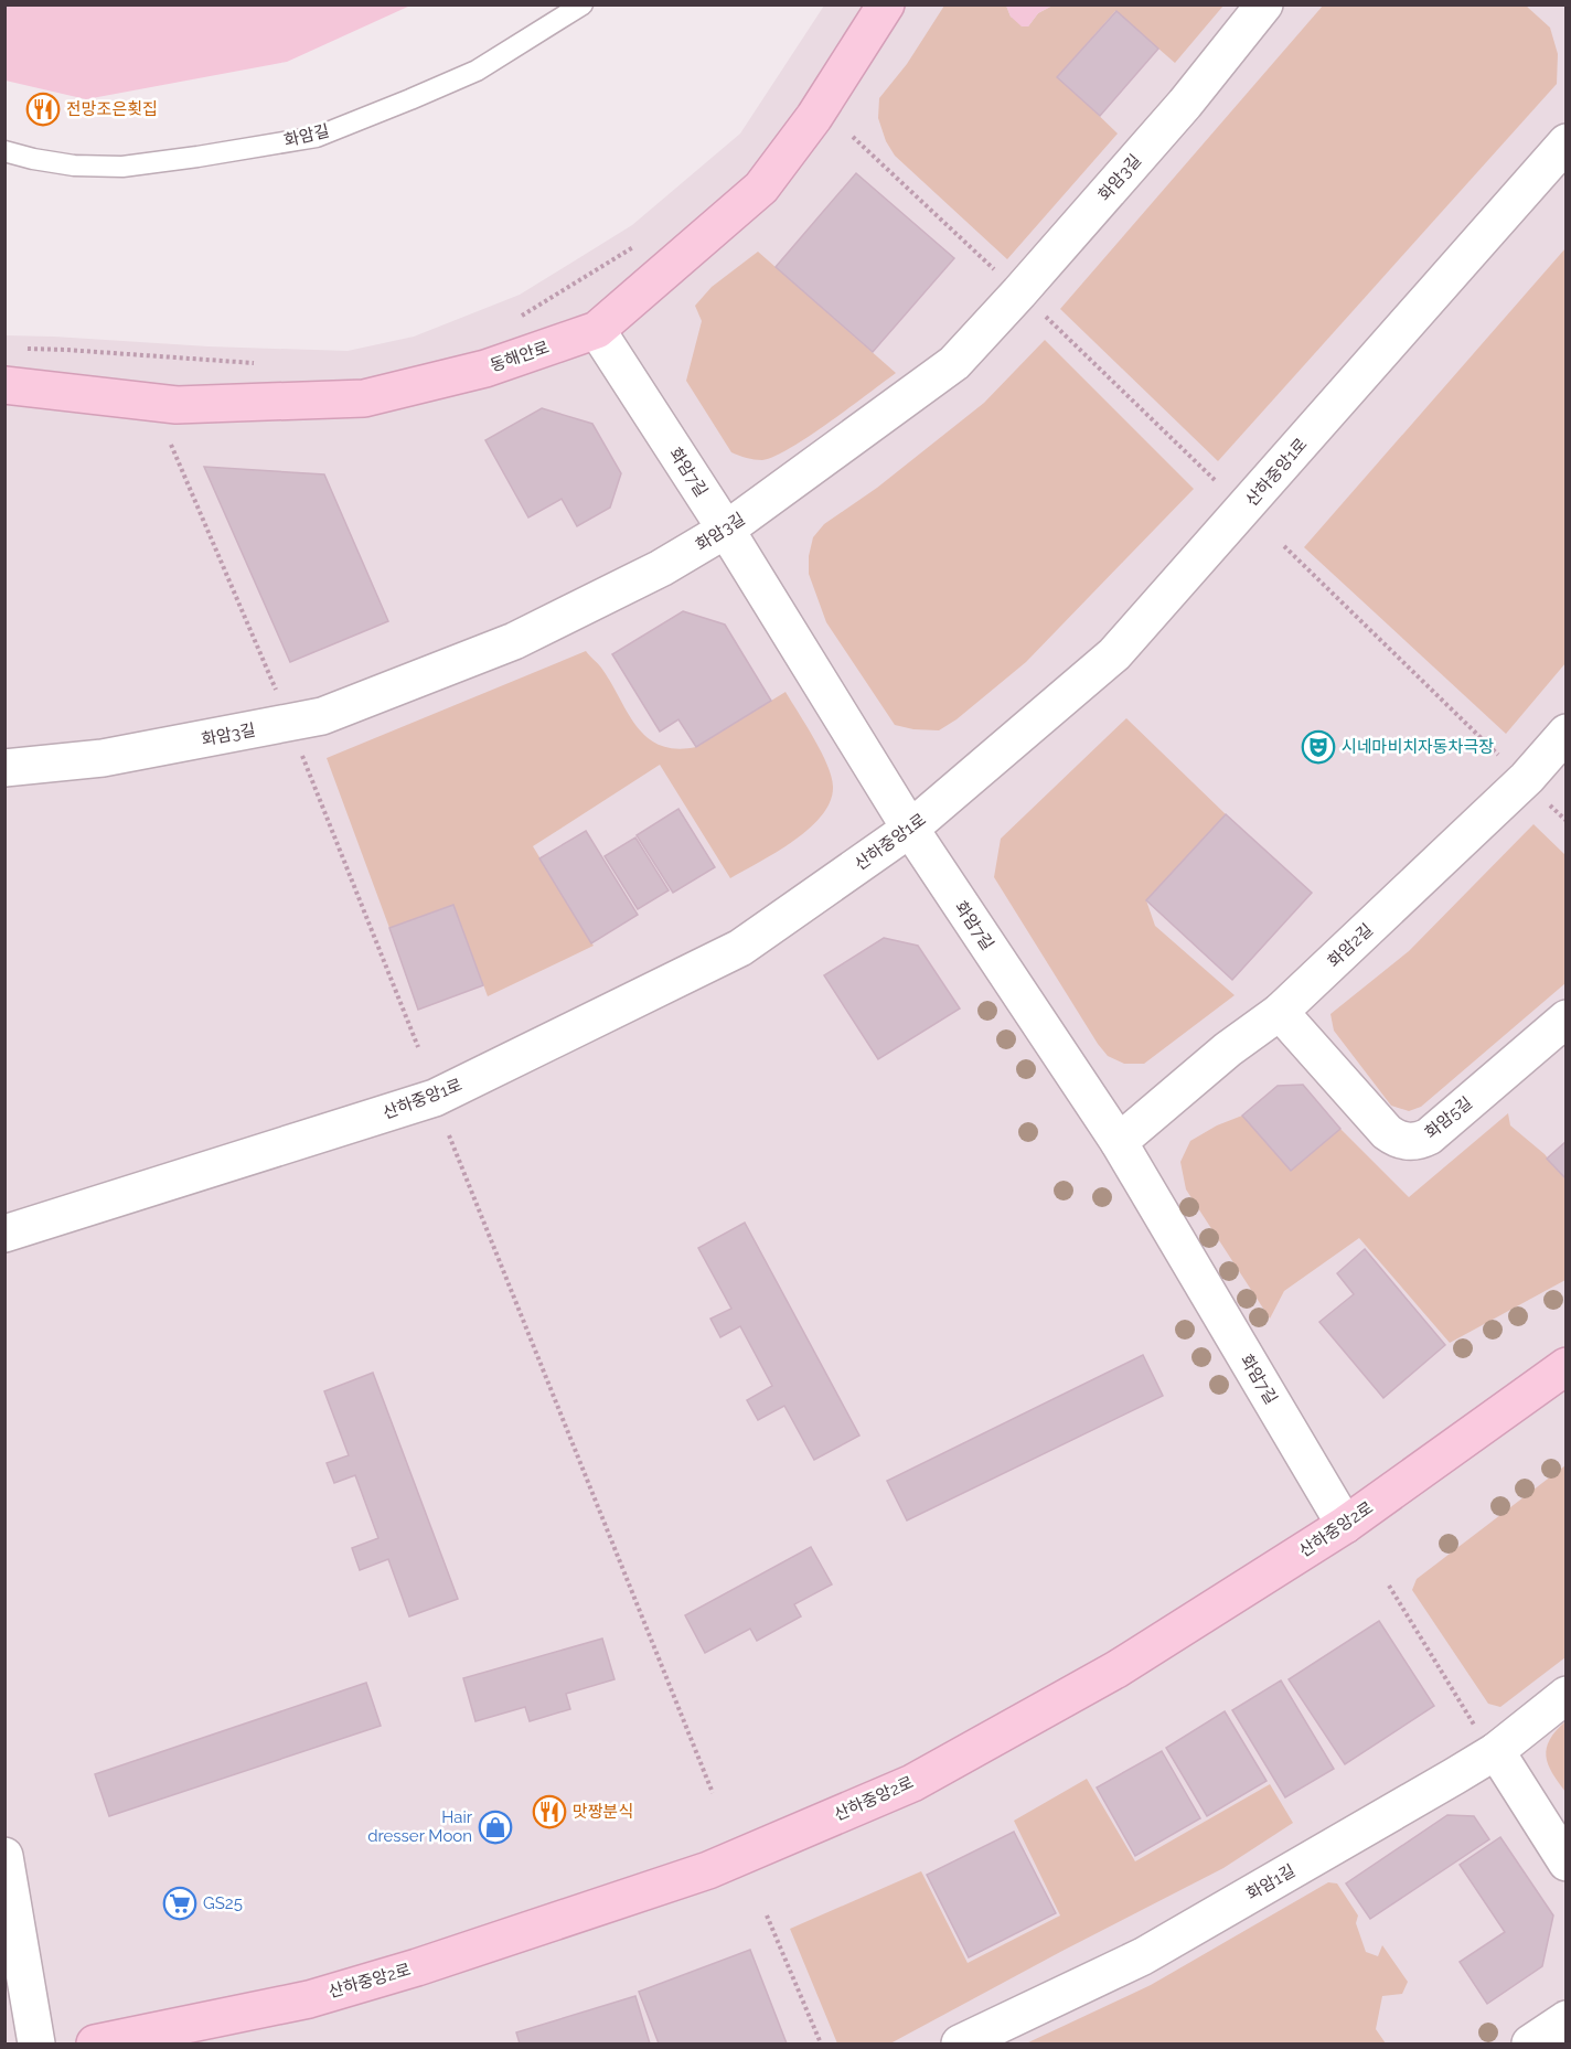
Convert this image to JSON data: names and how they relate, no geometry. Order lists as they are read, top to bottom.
{
  "streets": {
    "main road": ["동해안로", "산하중앙2로"],
    "street": [
      "화암3길",
      "화암7길",
      "산하중앙1로",
      "화암2길",
      "화암5길",
      "화암1길"
    ],
    "lane": ["화암길"]
  },
  "crossings": [
    ["화암3길", "화암7길"],
    ["동해안로", "화암7길"],
    ["화암7길", "산하중앙1로"],
    ["화암7길", "화암2길"],
    ["화암7길", "산하중앙2로"],
    ["화암2길", "화암5길"]
  ],
  "places": {
    "restaurant": ["전망조은횟집", "맛짱분식"],
    "theatre": ["시네마비치자동차극장"],
    "shop": ["Hair dresser Moon"],
    "supermarket": ["GS25"]
  }
}
